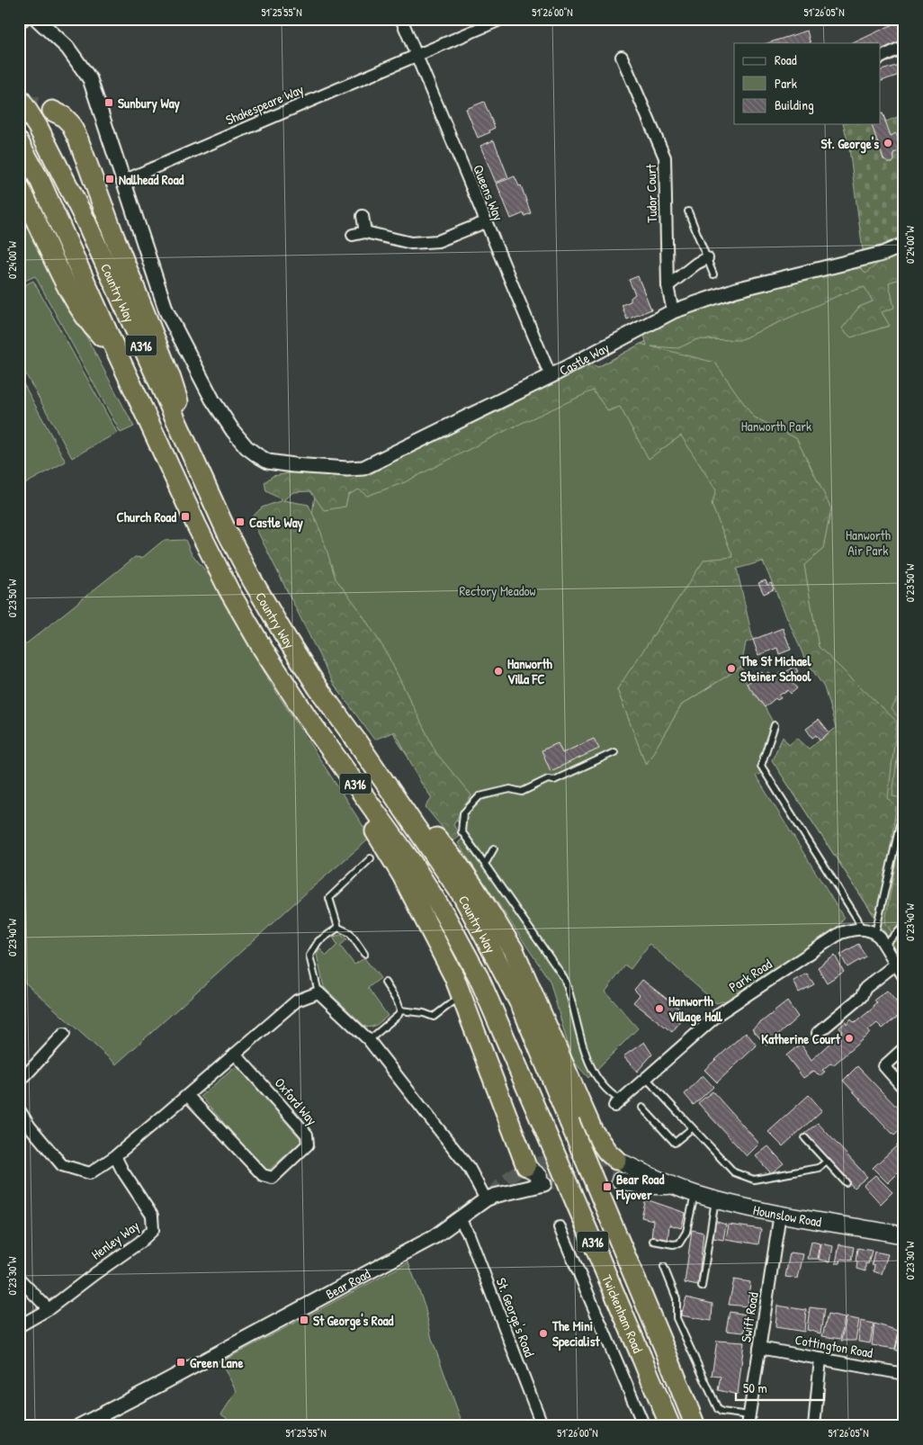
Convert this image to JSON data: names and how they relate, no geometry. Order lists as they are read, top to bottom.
{
  "streets": {
    "highway": ["Country Way", "A316", "Twickenham Road"],
    "main road": ["Hounslow Road"],
    "street": [
      "Shakespeare Way",
      "Queens Way",
      "Tudor Court",
      "Castle Way",
      "Park Road",
      "Oxford Way",
      "Henley Way",
      "Bear Road",
      "St. George's Road",
      "Swift Road",
      "Cottington Road"
    ]
  },
  "crossings": [
    ["Shakespeare Way", "Queens Way"],
    ["Shakespeare Way", "Castle Way"],
    ["Queens Way", "Castle Way"],
    ["Tudor Court", "Castle Way"],
    ["Country Way", "Twickenham Road"],
    ["Hounslow Road", "Swift Road"],
    ["Bear Road", "St. George's Road"],
    ["Swift Road", "Cottington Road"]
  ],
  "parks": ["Hanworth Park", "Hanworth Air Park", "Rectory Meadow"],
  "places": {
    "transit": [
      "Sunbury Way",
      "Nallhead Road",
      "Church Road",
      "Castle Way",
      "Bear Road Flyover",
      "St George's Road",
      "Green Lane"
    ],
    "other": [
      "St. George's",
      "The St Michael Steiner School",
      "Hanworth Villa FC",
      "Hanworth Village Hall",
      "Katherine Court",
      "The Mini Specialist"
    ]
  },
  "legend": ["Road", "Park", "Building"],
  "scale_bar": "50 m",
  "coordinates": [
    "51°25'55\"N",
    "51°26'00\"N",
    "51°26'05\"N",
    "0°24'00\"W",
    "0°23'50\"W",
    "0°23'40\"W",
    "0°23'30\"W"
  ]
}
